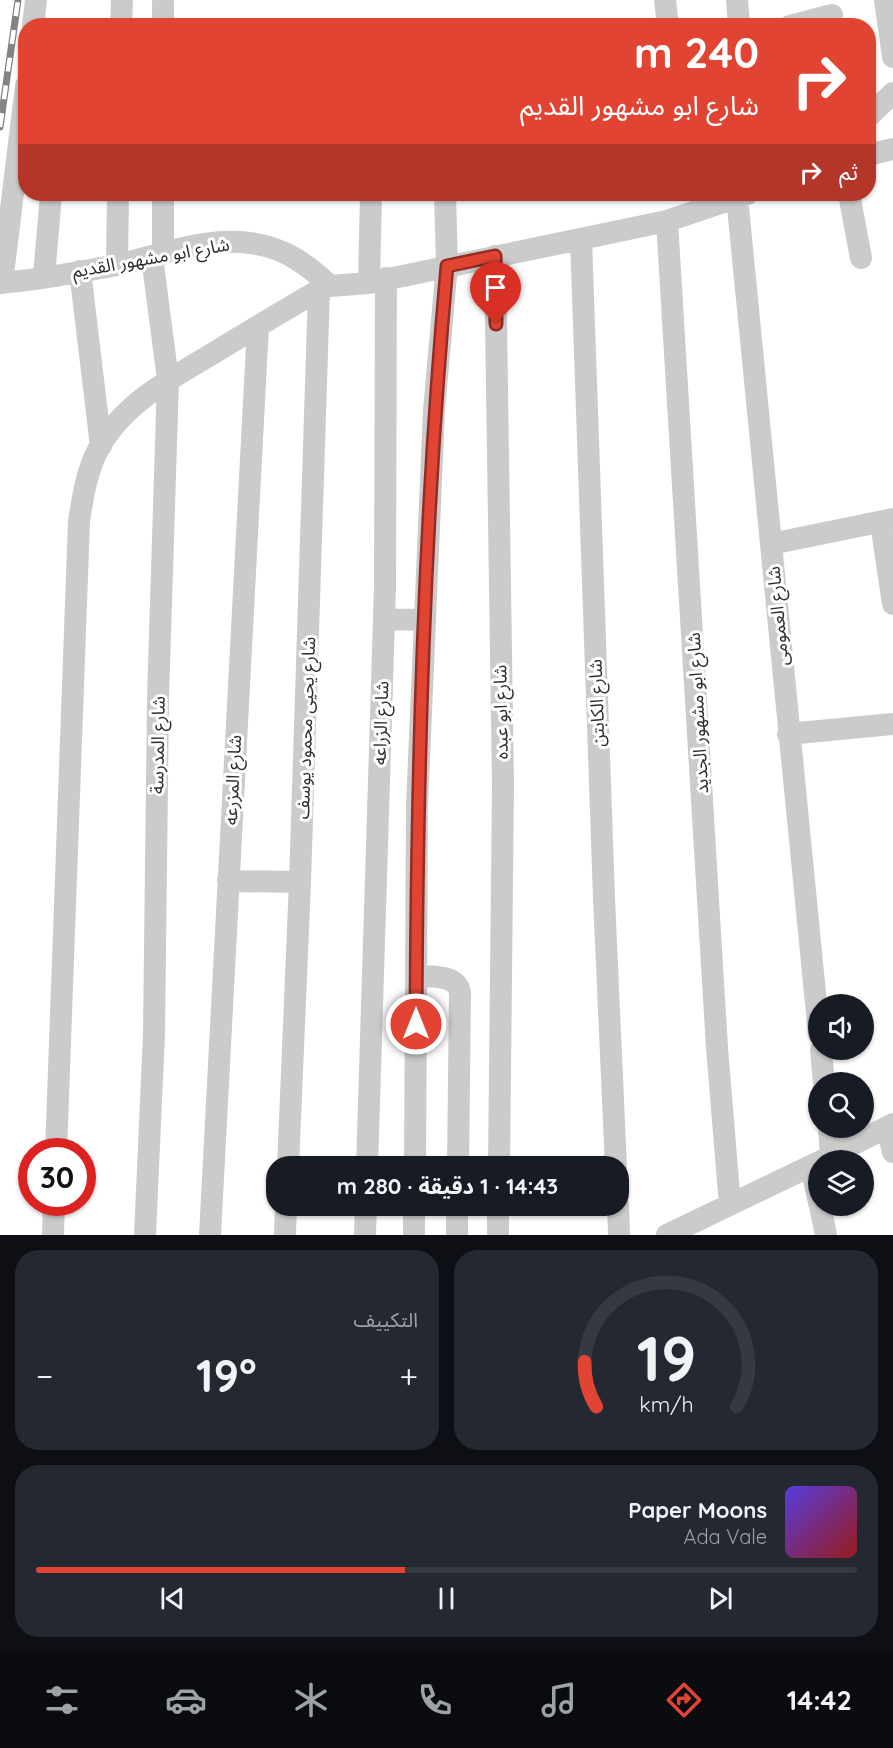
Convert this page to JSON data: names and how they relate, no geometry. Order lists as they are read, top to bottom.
{
  "streets": {
    "street": [
      "شارع ابو مشهور القديم",
      "شارع العمومى",
      "شارع الكابتن",
      "شارع ابو عبده",
      "شارع ابو مشهور الجديد",
      "شارع الزراعه",
      "شارع يحيى محمود يوسف",
      "شارع المدرسة",
      "شارع المزرعه"
    ]
  },
  "crossings": [
    ["شارع ابو مشهور القديم", "شارع يحيى محمود يوسف"],
    ["شارع ابو مشهور القديم", "شارع المدرسة"]
  ],
  "page": {
    "turn": ["240 m", "شارع ابو مشهور القديم"],
    "then": "ثم",
    "limit": "30",
    "trip": "14:43 · 1 دقيقة · 280 m",
    "tile": "التكييف",
    "heat": ["−", "19°", "+"],
    "song": ["Paper Moons", "Ada Vale"],
    "tabs": "14:42",
    "gauge": ["19", "km/h"]
  }
}
